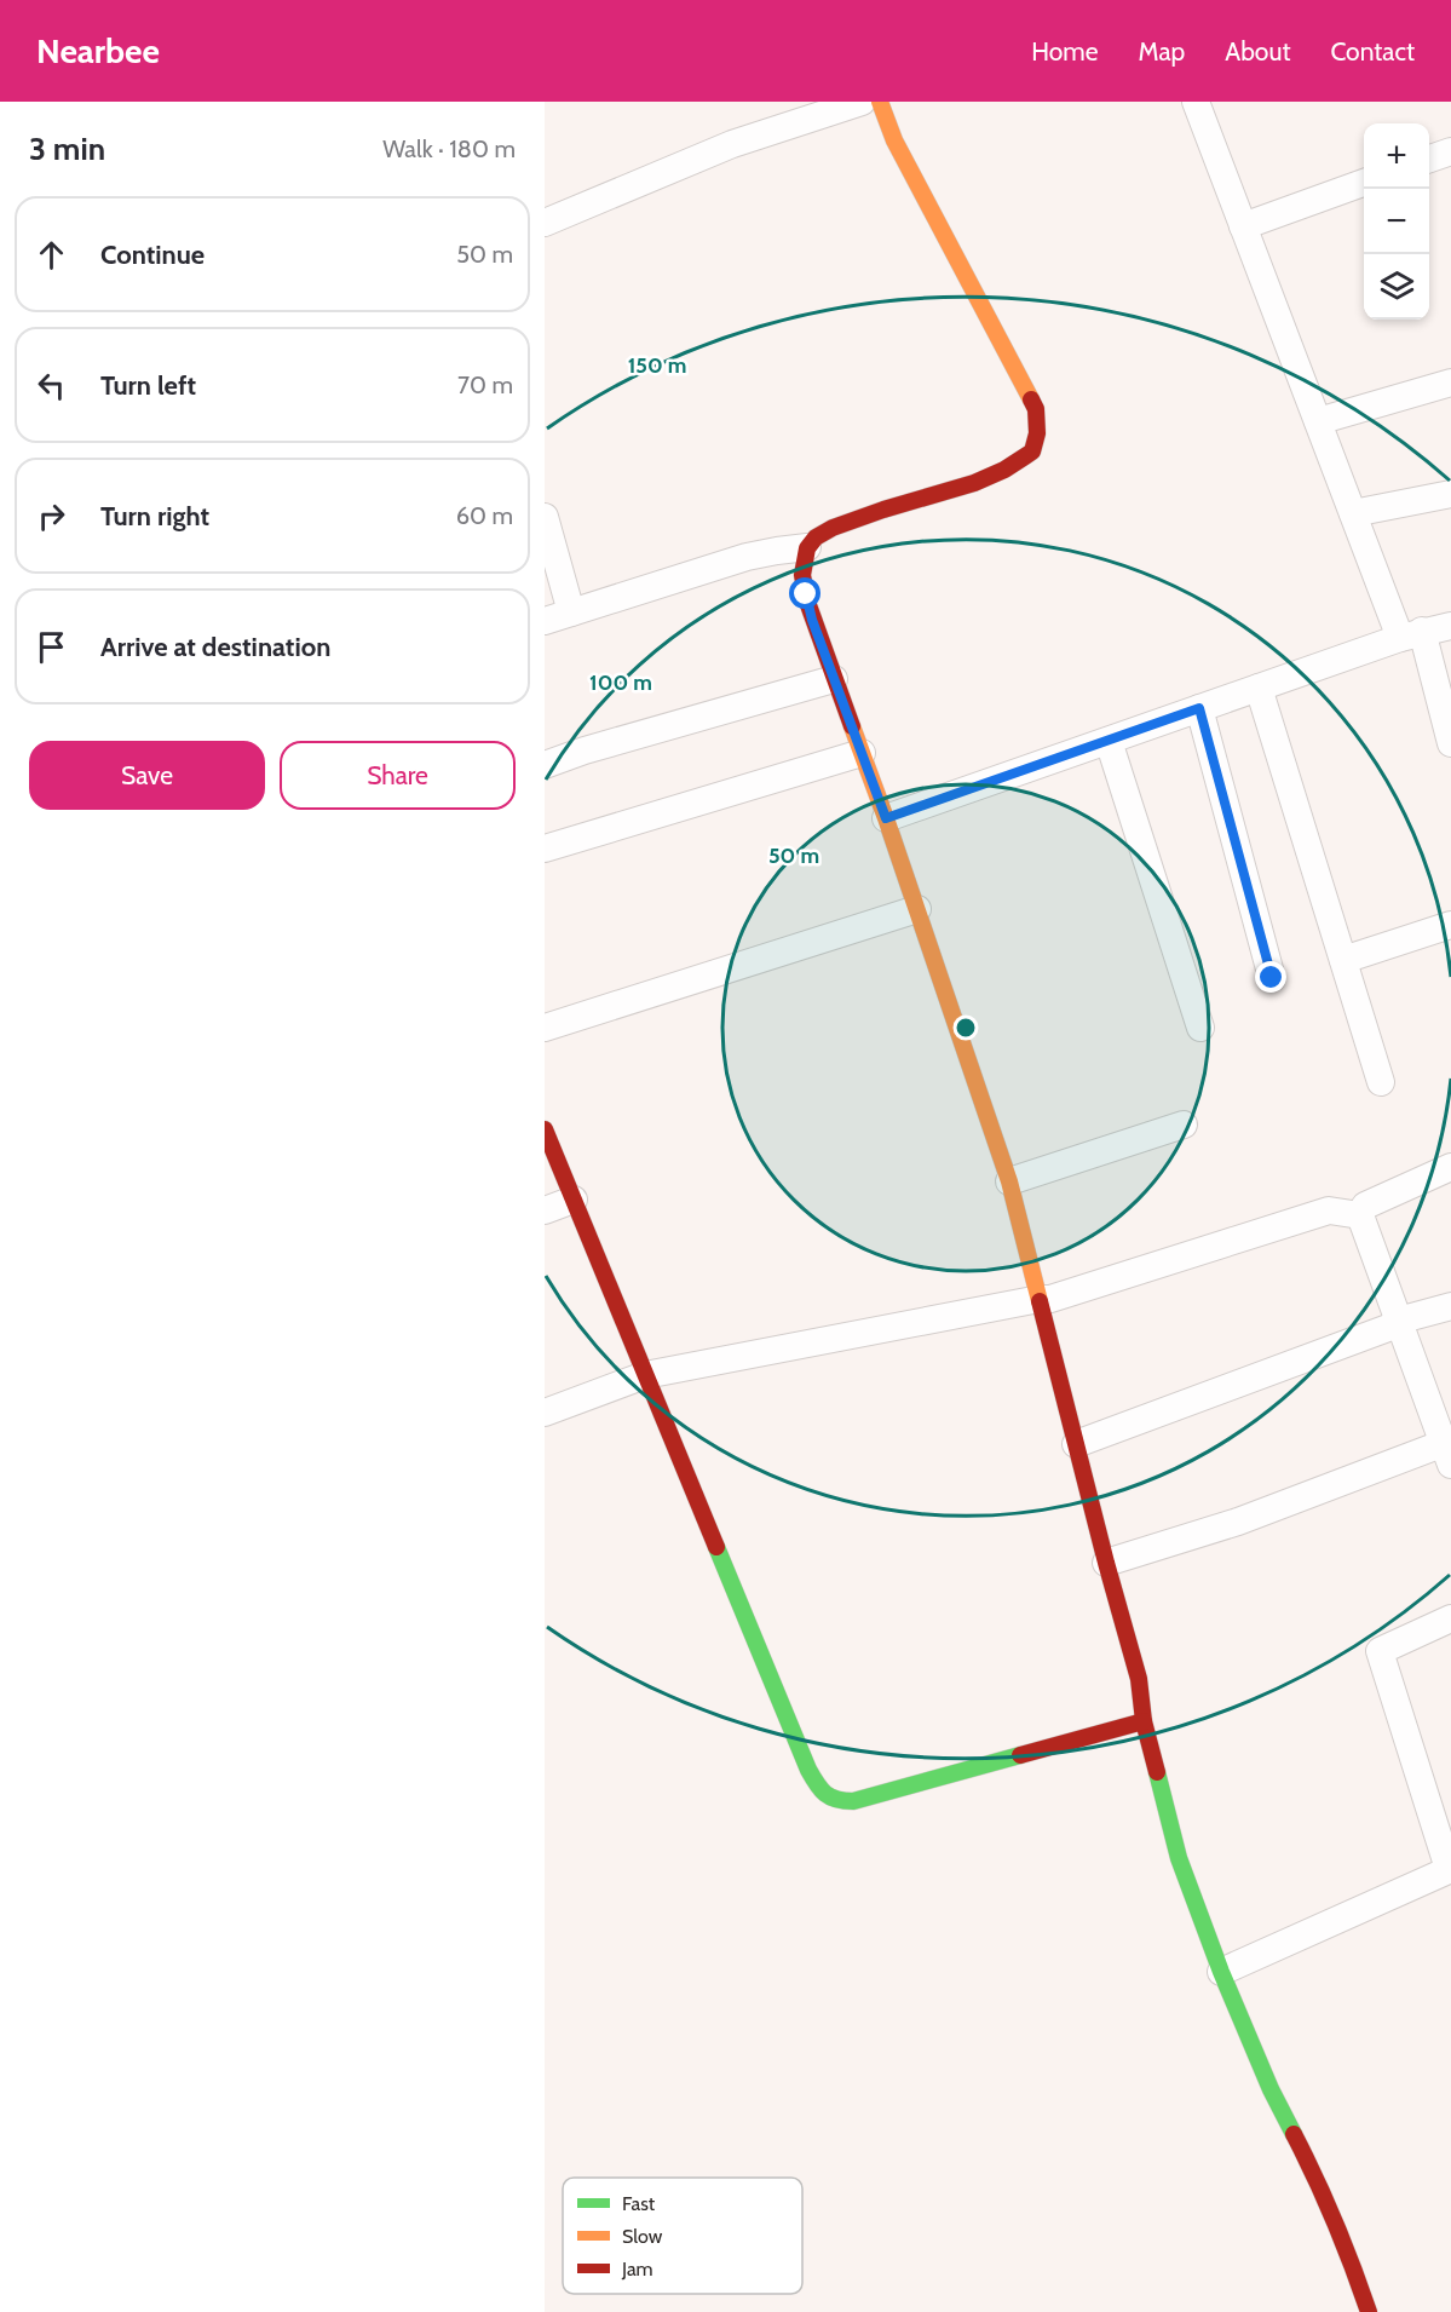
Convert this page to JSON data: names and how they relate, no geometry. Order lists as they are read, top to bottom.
{
  "legend": ["Fast", "Slow", "Jam"],
  "page": {
    "header": "Nearbee",
    "nav": [
      "Home",
      "Map",
      "About",
      "Contact"
    ],
    "heading": ["3 min", "Walk · 180 m"],
    "map_buttons": ["+", "−"],
    "list": [
      ["Continue", "50 m"],
      ["Turn left", "70 m"],
      ["Turn right", "60 m"],
      "Arrive at destination"
    ],
    "buttons": ["Save", "Share"]
  },
  "rings": ["150 m", "100 m", "50 m"]
}
